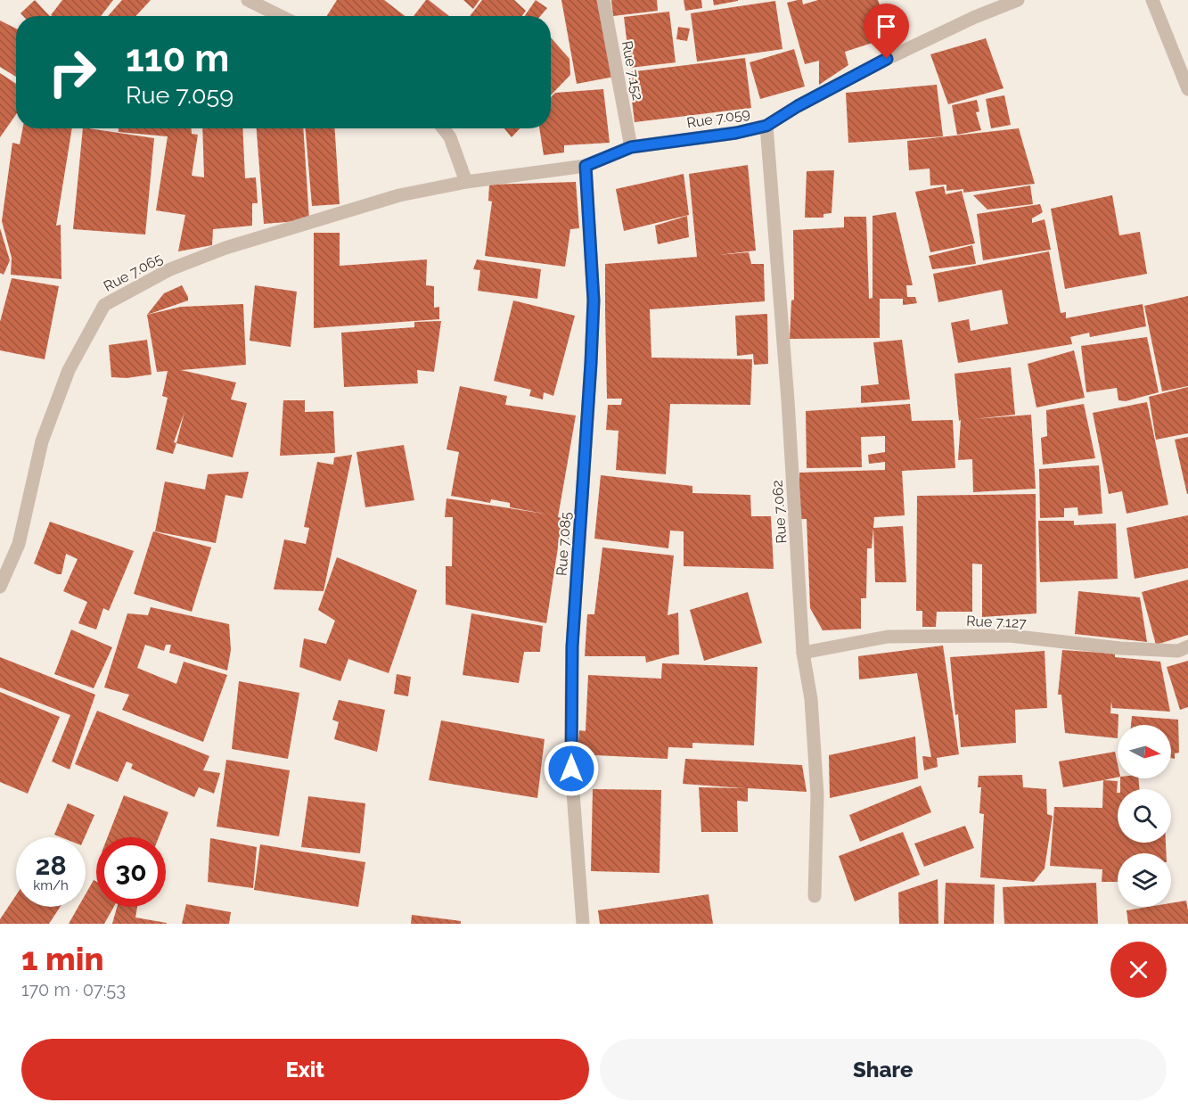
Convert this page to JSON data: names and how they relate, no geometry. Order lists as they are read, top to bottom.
{
  "streets": {
    "street": [
      "Rue 7.152",
      "Rue 7.059",
      "Rue 7.065",
      "Rue 7.062",
      "Rue 7.085",
      "Rue 7.127"
    ]
  },
  "crossings": [
    ["Rue 7.152", "Rue 7.059"],
    ["Rue 7.059", "Rue 7.065"],
    ["Rue 7.059", "Rue 7.062"],
    ["Rue 7.059", "Rue 7.085"],
    ["Rue 7.062", "Rue 7.127"]
  ],
  "north": "right",
  "page": {
    "turn": ["110 m", "Rue 7.059"],
    "speed": "28 km/h",
    "limit": "30",
    "heading": ["1 min", "170 m · 07:53"],
    "buttons": ["Exit", "Share"]
  }
}
